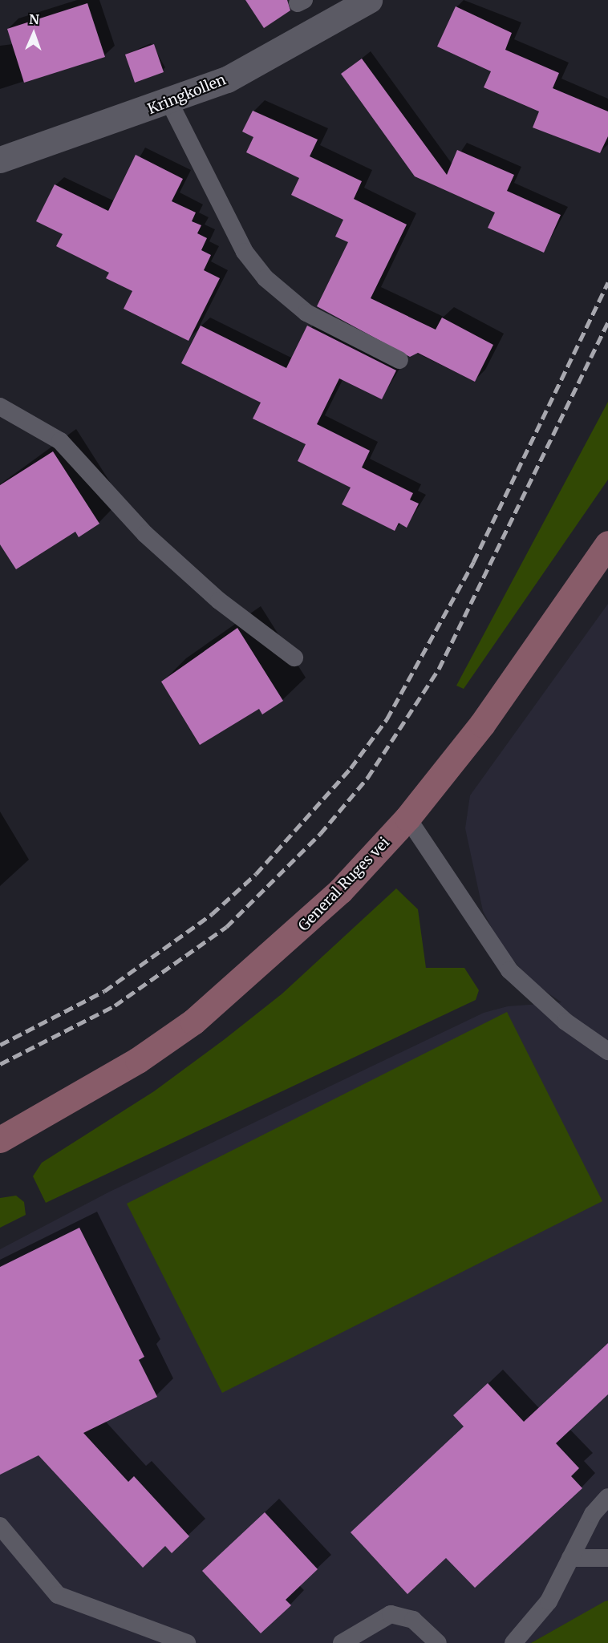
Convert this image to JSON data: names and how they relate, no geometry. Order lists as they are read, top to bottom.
{
  "streets": {
    "main road": ["General Ruges vei"],
    "street": ["Kringkollen"]
  },
  "north": "top"
}
